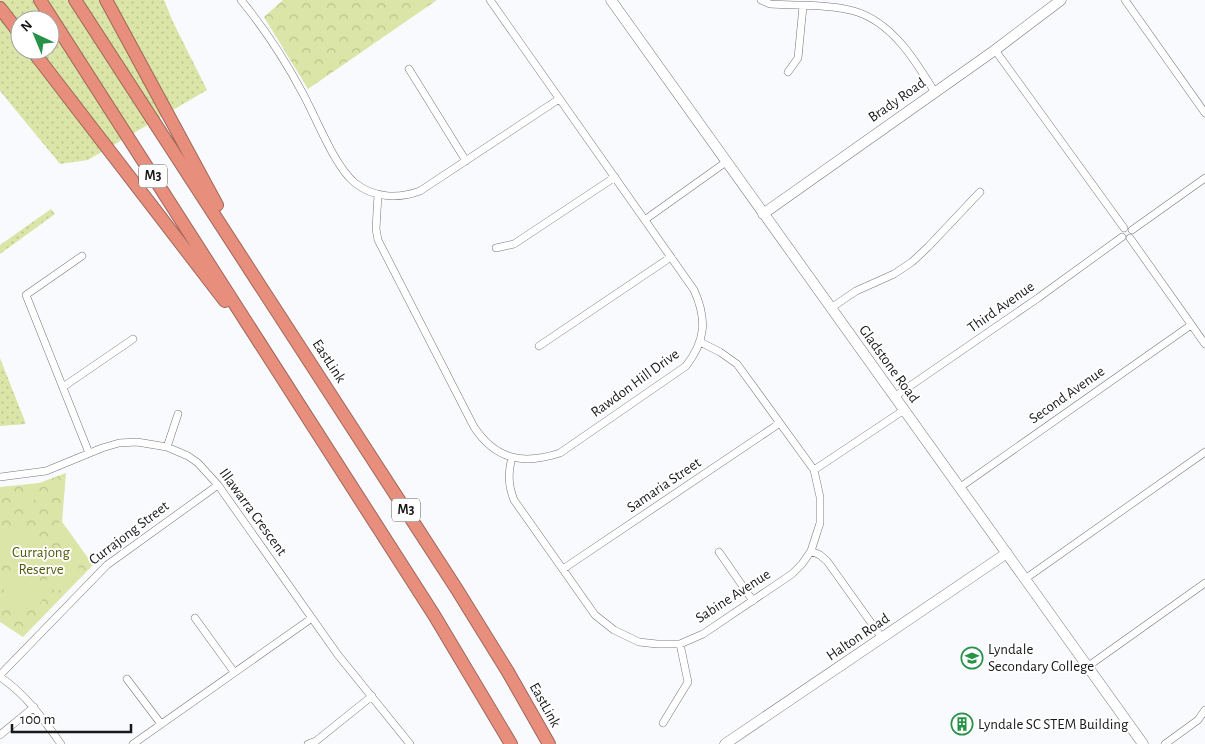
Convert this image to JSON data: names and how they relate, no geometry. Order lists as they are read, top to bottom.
{
  "streets": {
    "highway": ["M3", "EastLink"],
    "main road": ["Brady Road", "Gladstone Road", "Halton Road"],
    "street": [
      "Third Avenue",
      "Rawdon Hill Drive",
      "Second Avenue",
      "Samaria Street",
      "Illawarra Crescent",
      "Currajong Street",
      "Sabine Avenue"
    ]
  },
  "crossings": [
    ["Brady Road", "Gladstone Road"],
    ["Third Avenue", "Gladstone Road"],
    ["Gladstone Road", "Second Avenue"],
    ["Gladstone Road", "Halton Road"],
    ["Rawdon Hill Drive", "Sabine Avenue"],
    ["Samaria Street", "Sabine Avenue"],
    ["Illawarra Crescent", "Currajong Street"]
  ],
  "parks": ["Currajong Reserve"],
  "places": {
    "school or university": ["Lyndale Secondary College"],
    "building": ["Lyndale SC STEM Building"]
  },
  "scale_bar": "100 m",
  "north": "top left"
}
